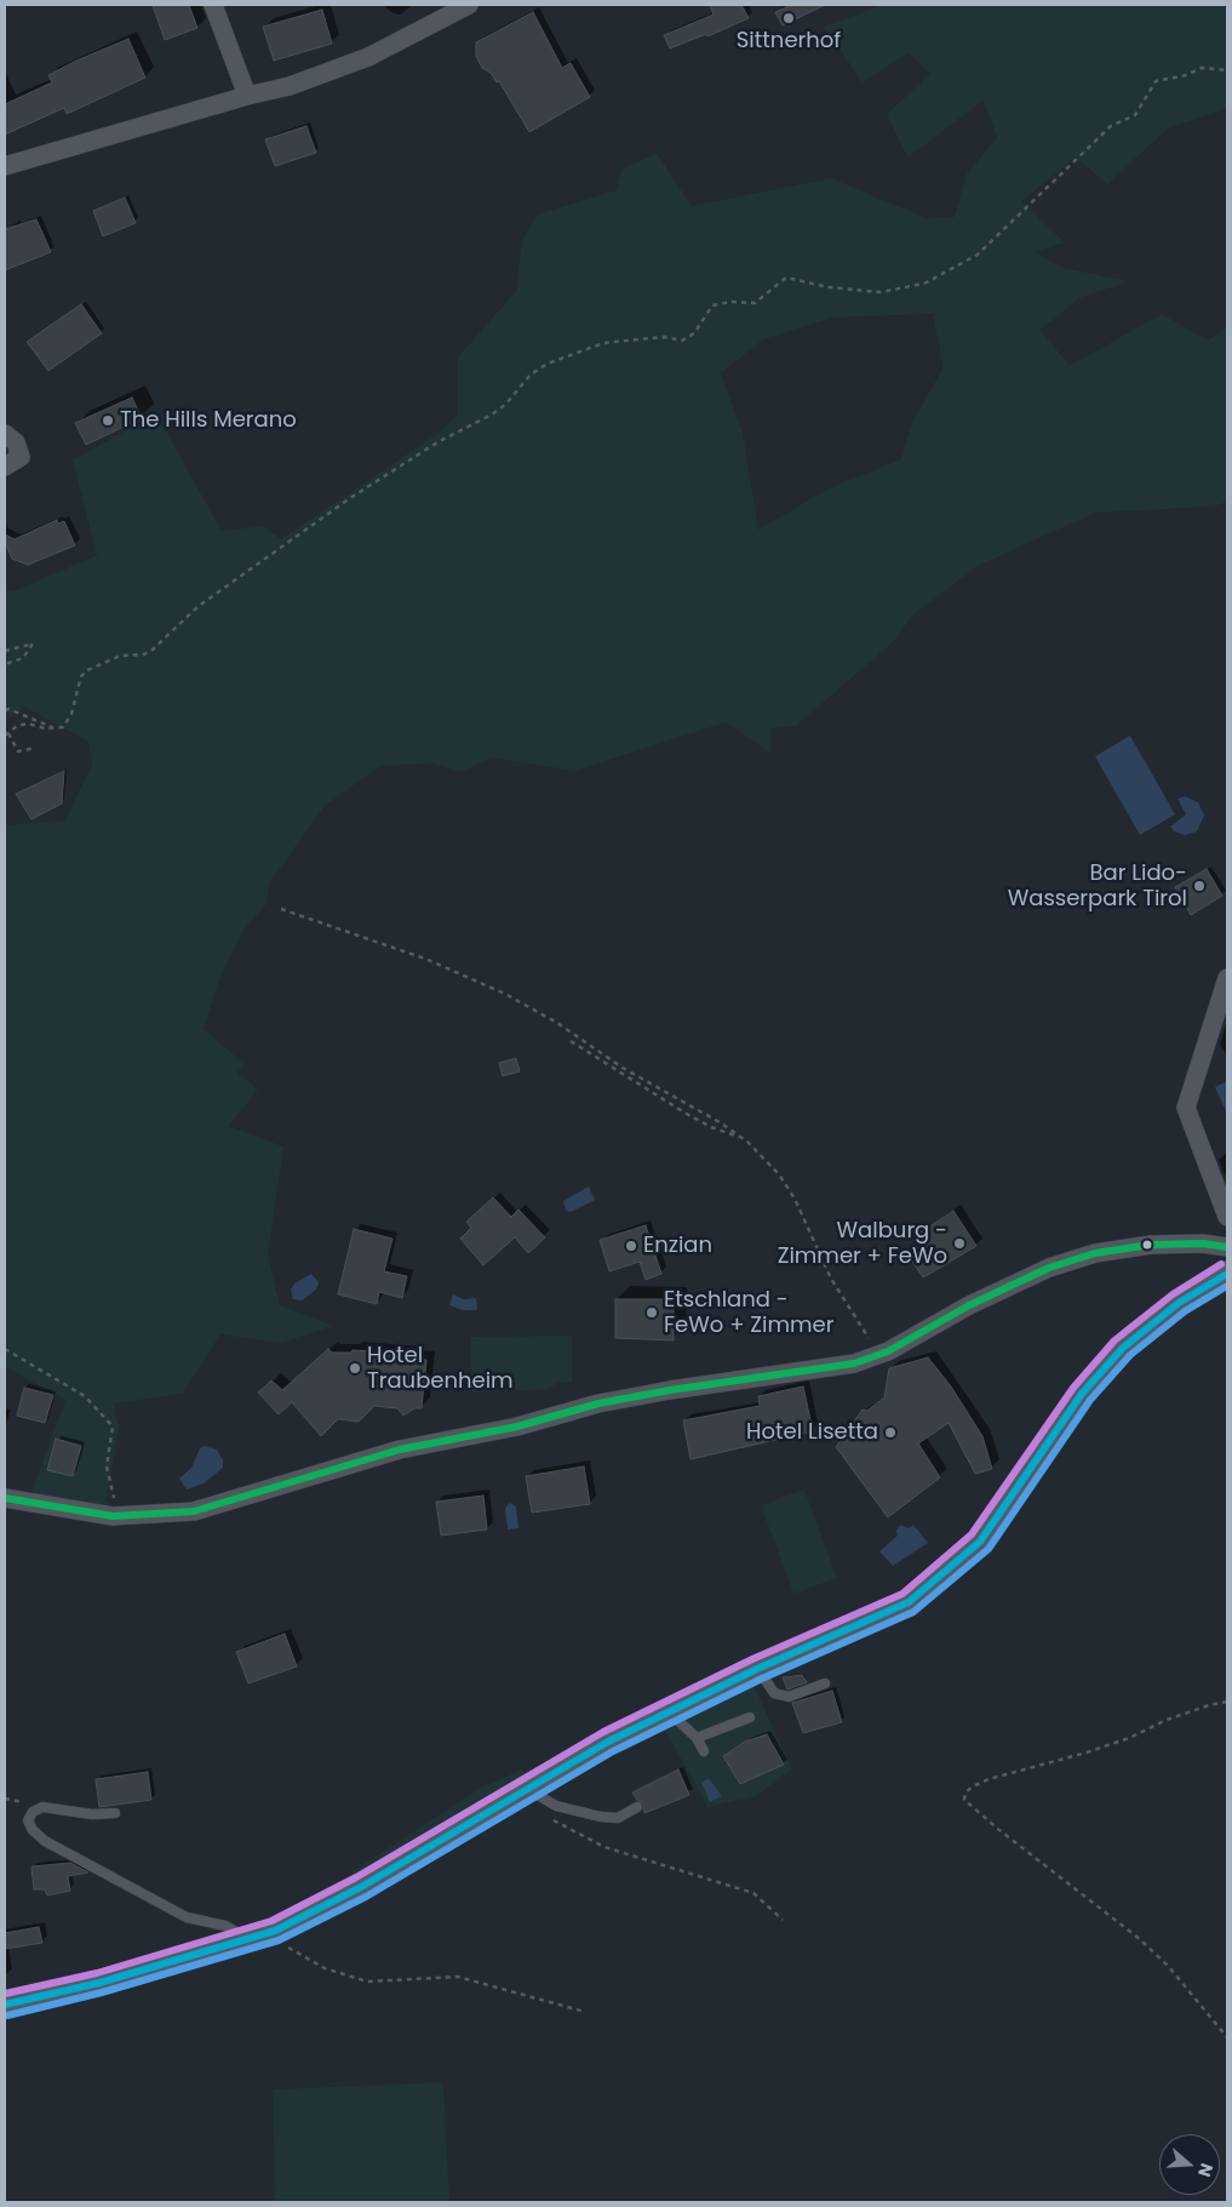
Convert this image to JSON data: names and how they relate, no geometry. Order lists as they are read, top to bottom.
{
  "places": [
    "Sittnerhof",
    "The Hills Merano",
    "Bar Lido- Wasserpark Tirol",
    "Walburg - Zimmer + FeWo",
    "Enzian",
    "Etschland - FeWo + Zimmer",
    "Hotel Traubenheim",
    "Hotel Lisetta"
  ],
  "north": "right"
}
